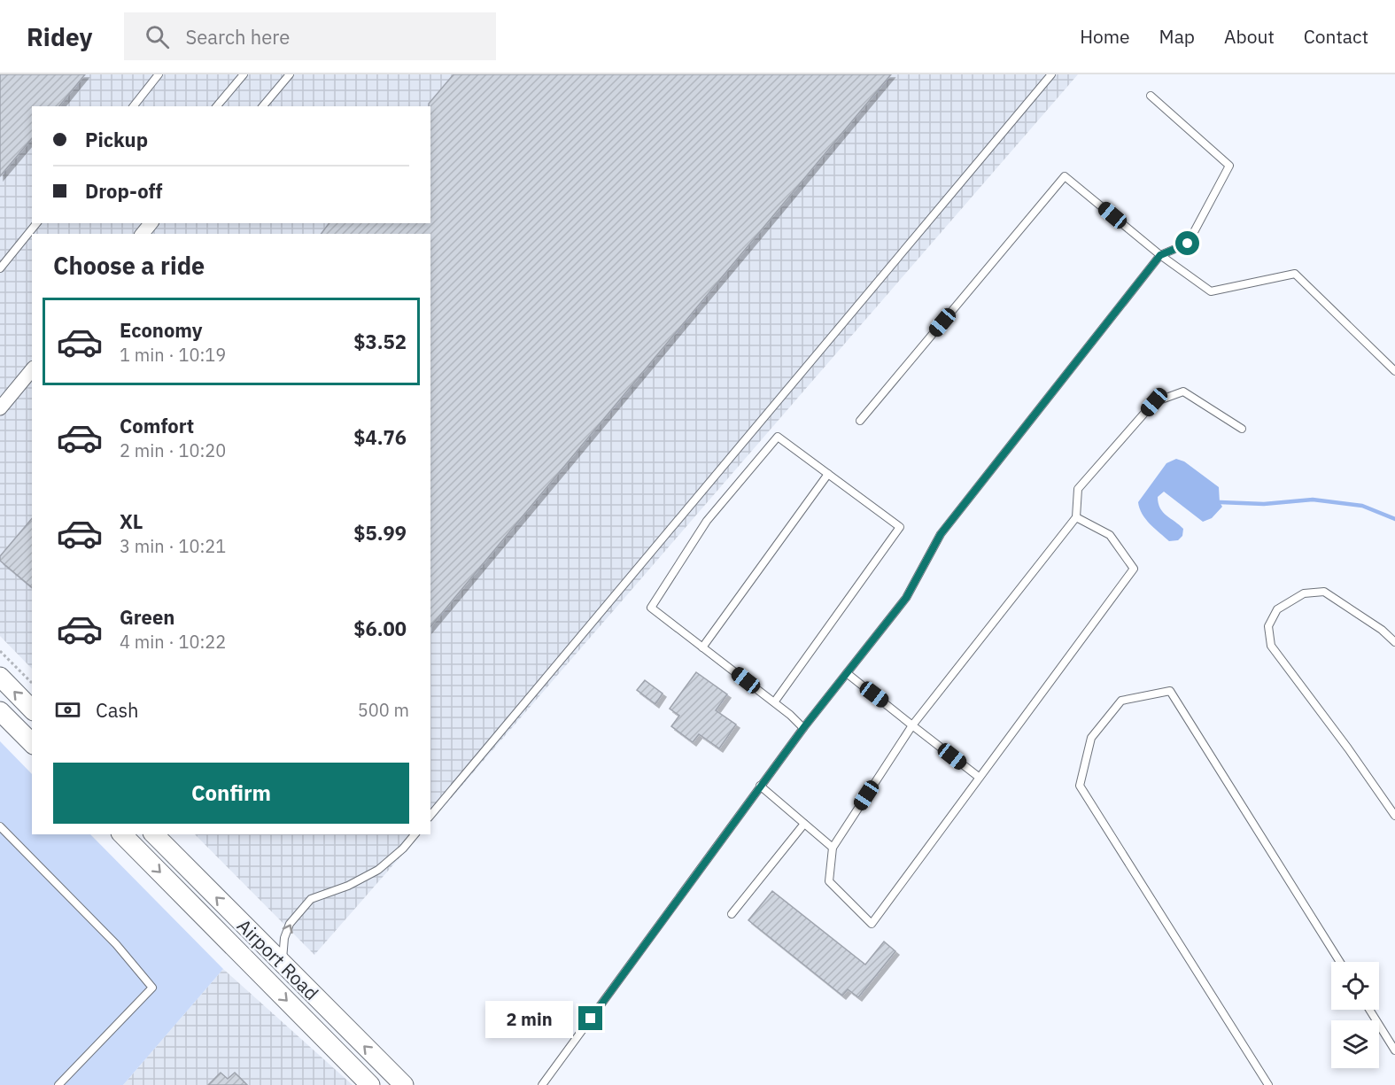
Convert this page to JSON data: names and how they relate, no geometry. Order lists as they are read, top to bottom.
{
  "streets": {
    "main road": ["Airport Road"]
  },
  "page": {
    "header": "Ridey",
    "search": "Search here",
    "nav": [
      "Home",
      "Map",
      "About",
      "Contact"
    ],
    "banner": ["Pickup", "Drop-off"],
    "heading": "Choose a ride",
    "list": [
      {
        "name": "Economy",
        "note": "1 min · 10:19",
        "value": "$3.52"
      },
      {
        "name": "Comfort",
        "note": "2 min · 10:20",
        "value": "$4.76"
      },
      {
        "name": "XL",
        "note": "3 min · 10:21",
        "value": "$5.99"
      },
      {
        "name": "Green",
        "note": "4 min · 10:22",
        "value": "$6.00"
      }
    ],
    "pay": ["Cash", "500 m"],
    "buttons": "Confirm",
    "bubble": "2 min"
  }
}
